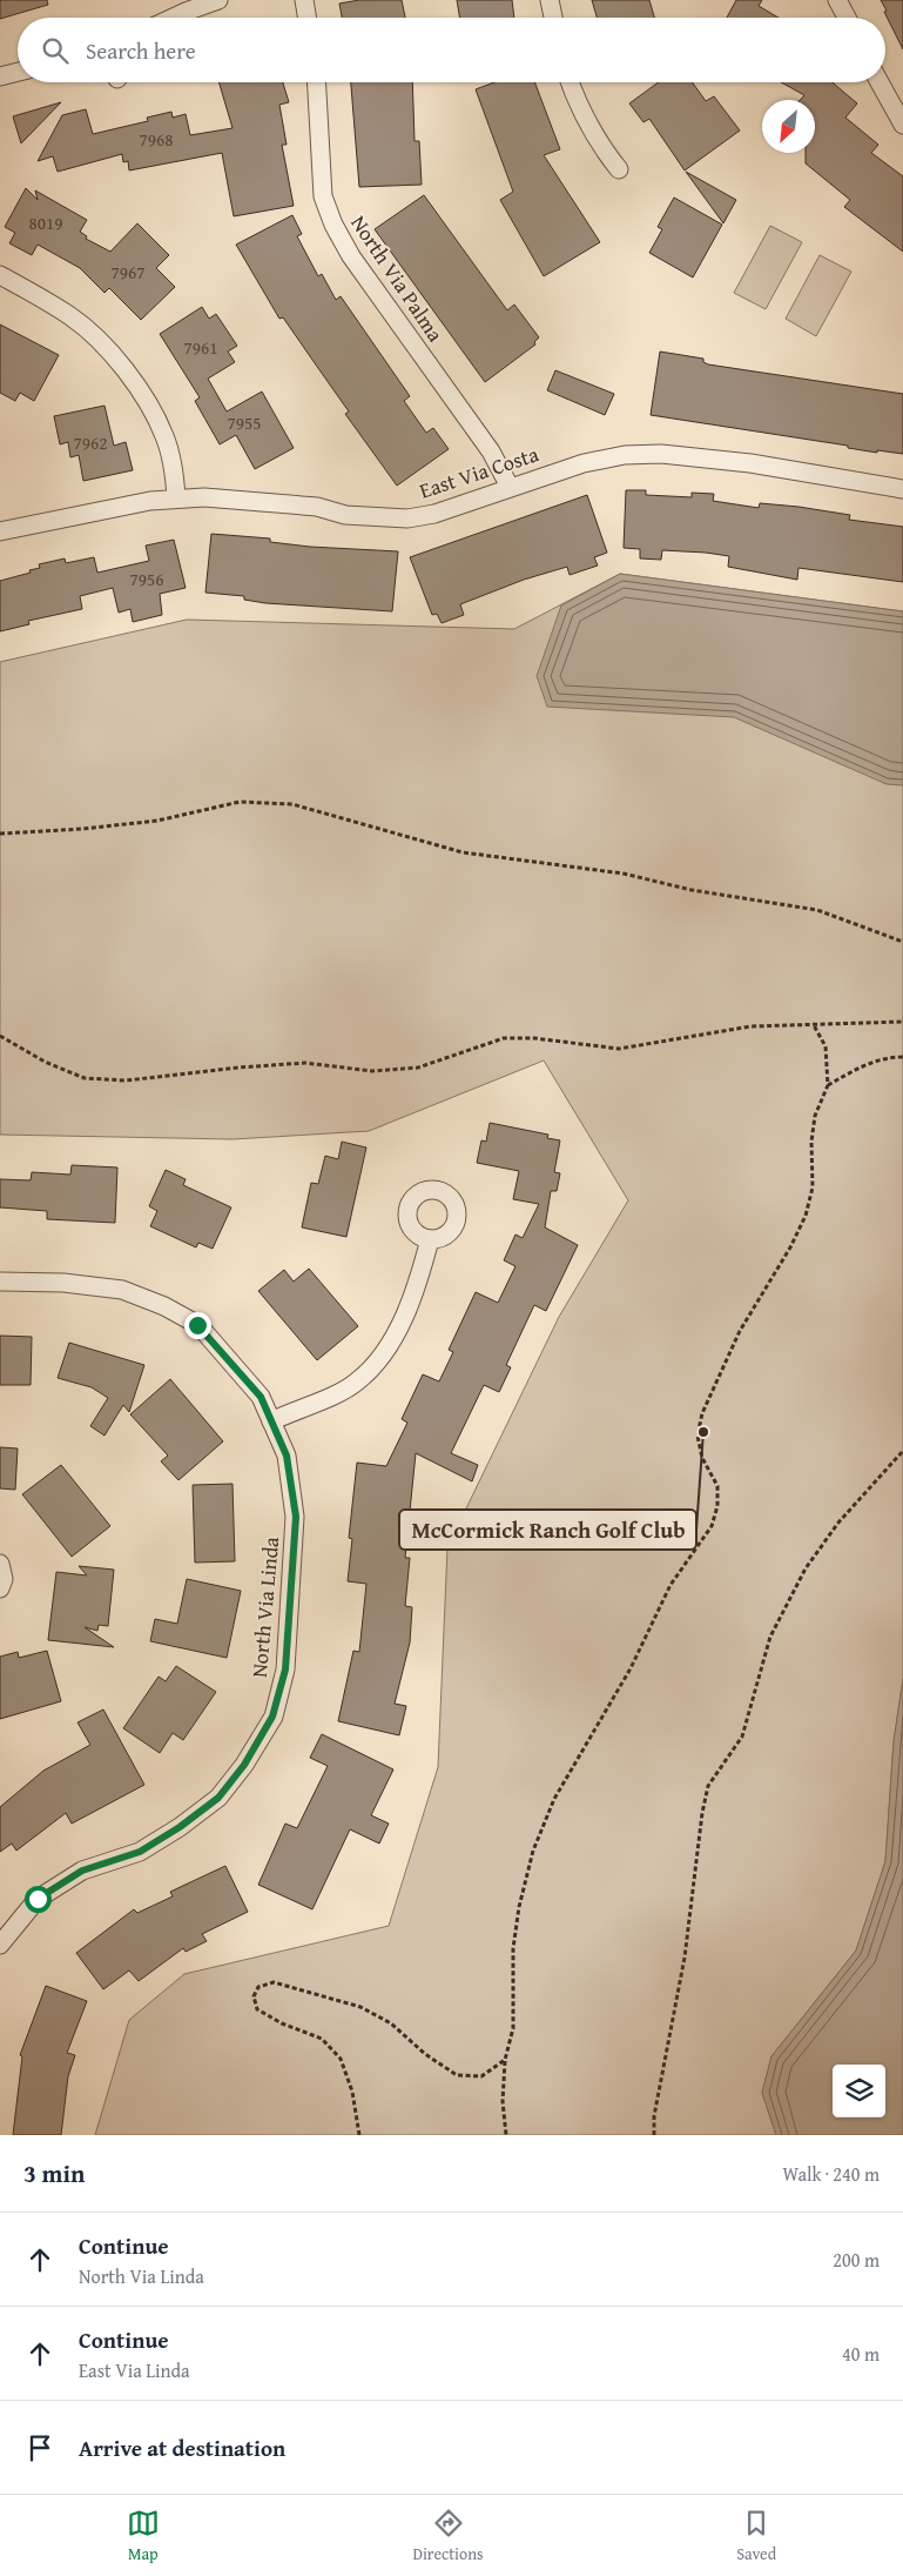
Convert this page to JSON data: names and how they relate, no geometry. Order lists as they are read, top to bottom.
{
  "streets": {
    "street": ["North Via Palma", "East Via Costa", "North Via Linda"]
  },
  "crossings": [
    ["North Via Palma", "East Via Costa"]
  ],
  "places": ["McCormick Ranch Golf Club"],
  "house_numbers": [
    "7968",
    "8019",
    "7967",
    "7961",
    "7955",
    "7962",
    "7956"
  ],
  "north": "bottom left",
  "page": {
    "search": "Search here",
    "heading": ["3 min", "Walk · 240 m"],
    "list": [
      ["Continue", "North Via Linda", "200 m"],
      ["Continue", "East Via Linda", "40 m"],
      "Arrive at destination"
    ],
    "nav": ["Map", "Directions", "Saved"]
  }
}
